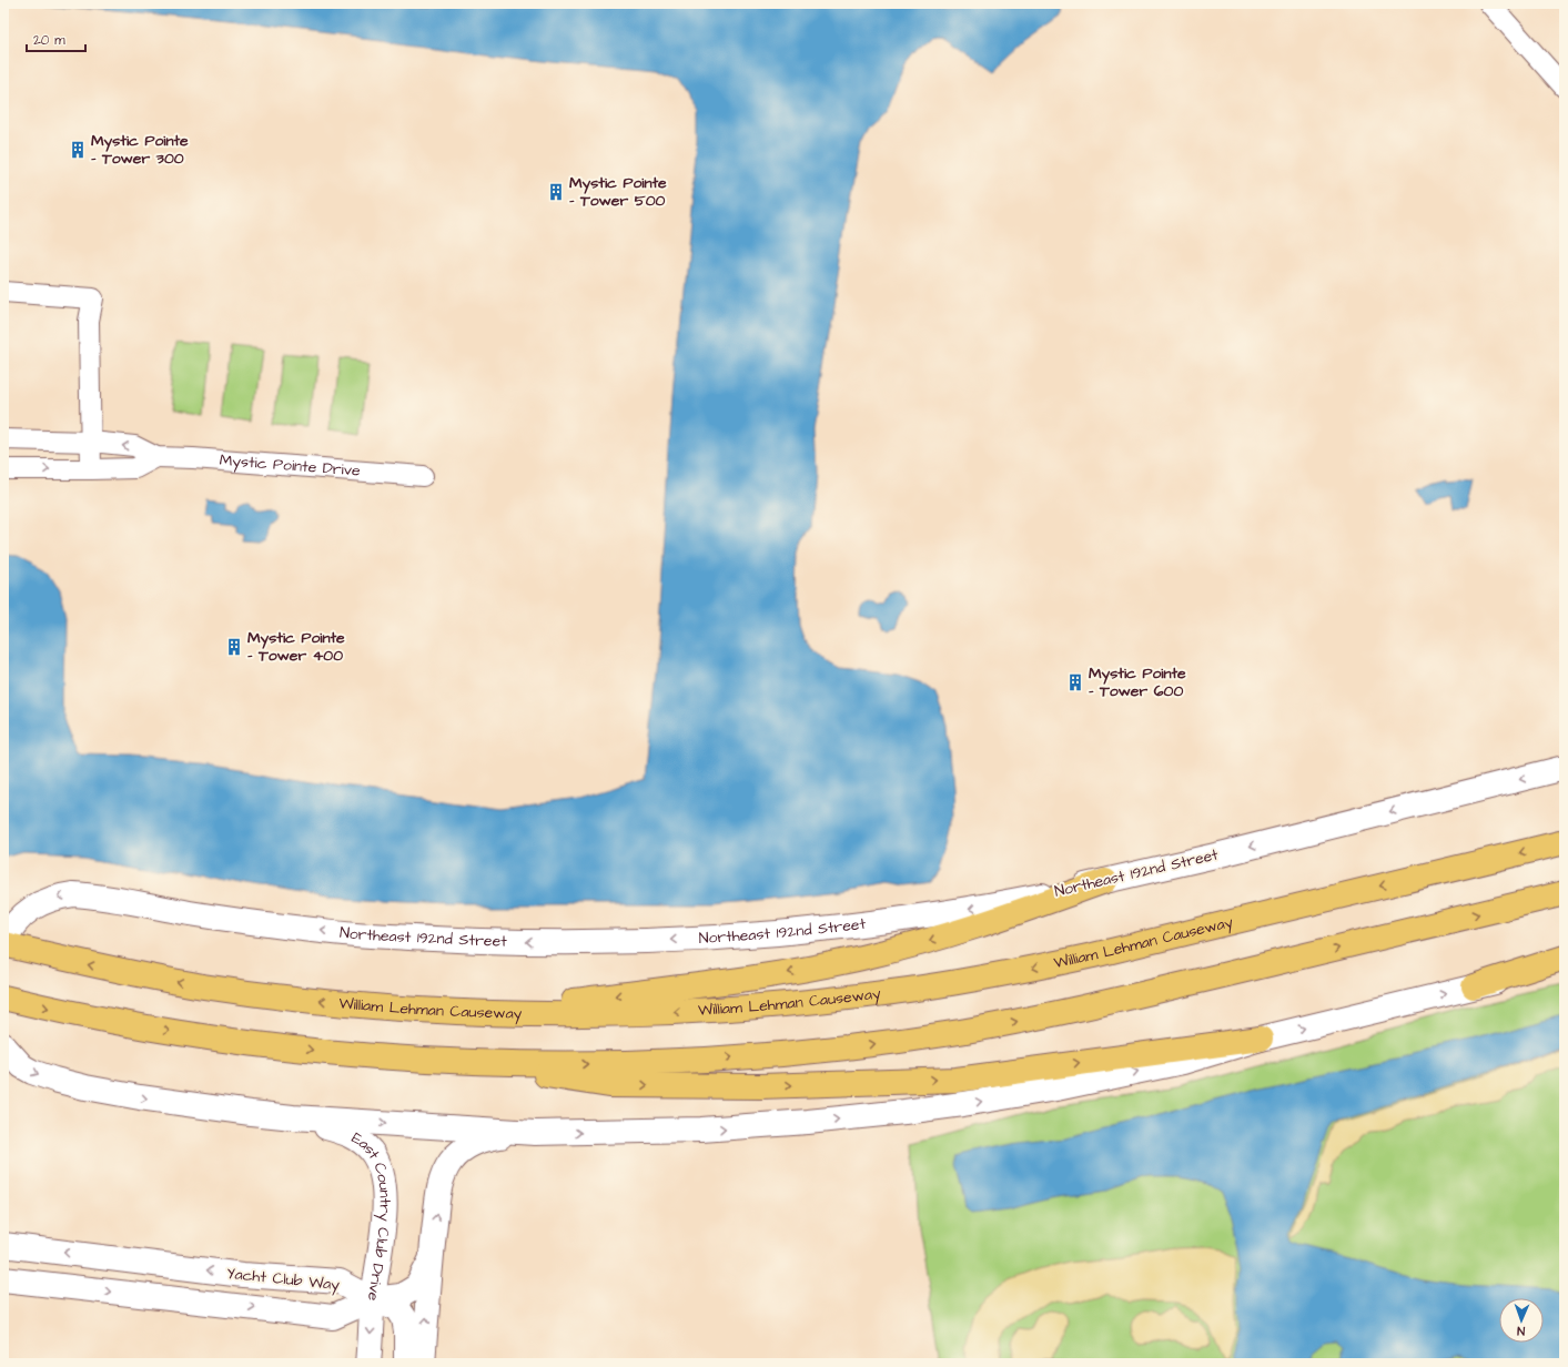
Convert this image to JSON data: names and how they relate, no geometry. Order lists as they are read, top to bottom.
{
  "streets": {
    "highway": ["William Lehman Causeway"],
    "street": [
      "Mystic Pointe Drive",
      "Northeast 192nd Street",
      "East Country Club Drive",
      "Yacht Club Way"
    ]
  },
  "crossings": [
    ["Northeast 192nd Street", "William Lehman Causeway"],
    ["East Country Club Drive", "Yacht Club Way"]
  ],
  "places": {
    "building": [
      "Mystic Pointe - Tower 300",
      "Mystic Pointe - Tower 500",
      "Mystic Pointe - Tower 400",
      "Mystic Pointe - Tower 600"
    ]
  },
  "scale_bar": "20 m",
  "north": "bottom"
}
